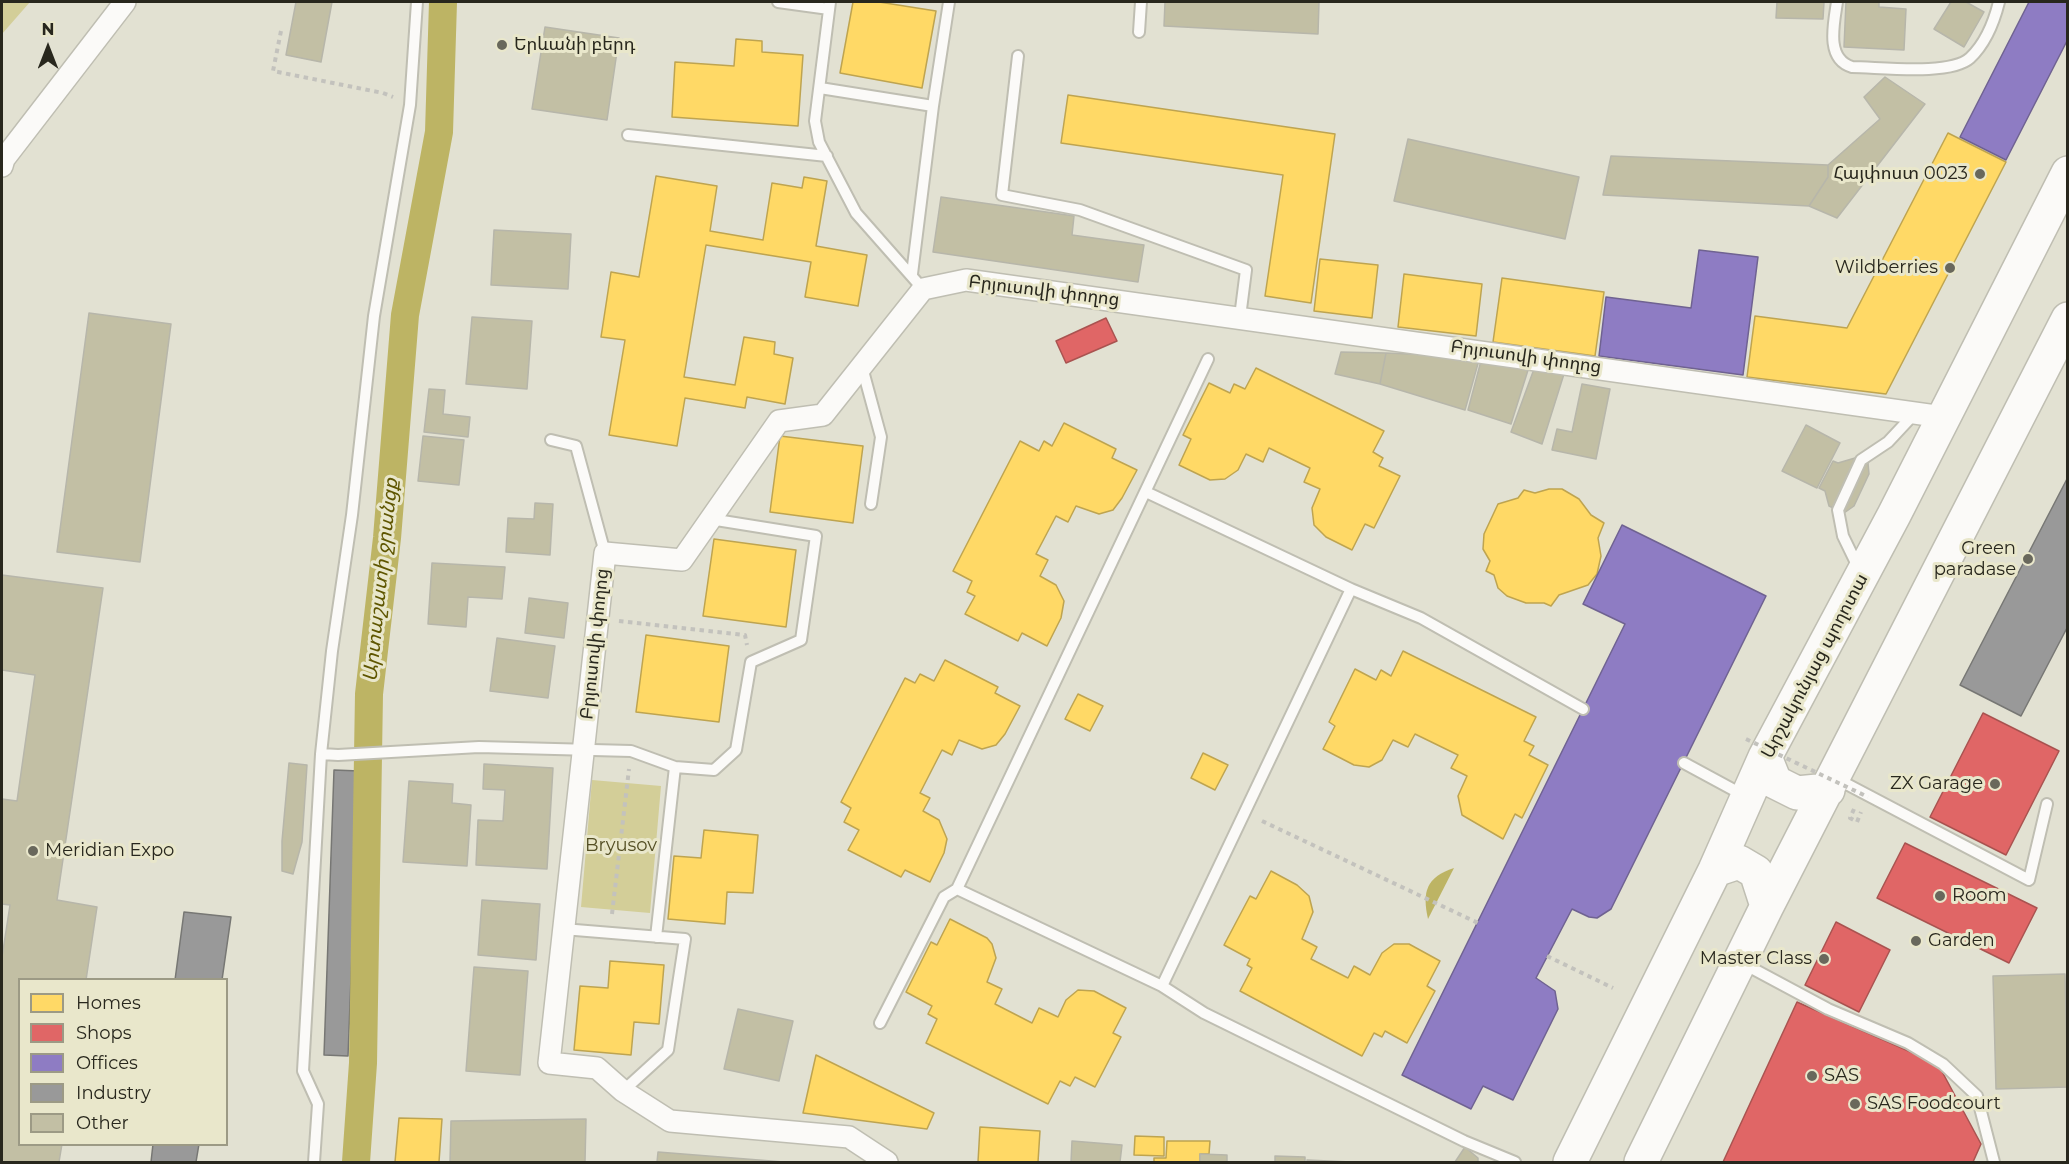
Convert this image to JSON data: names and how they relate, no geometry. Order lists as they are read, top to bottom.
{
  "streets": {
    "main road": ["Արշակունյաց պողոտա"],
    "street": ["Բրյուսովի փողոց"]
  },
  "crossings": [
    ["Բրյուսովի փողոց", "Արշակունյաց պողոտա"]
  ],
  "water": ["Արտաշատի ջրանցք"],
  "parks": ["Bryusov"],
  "places": [
    "Երևանի բերդ",
    "Հայփոստ 0023",
    "Wildberries",
    "Green paradase",
    "ZX Garage",
    "Meridian Expo",
    "Room",
    "Garden",
    "Master Class",
    "SAS",
    "SAS Foodcourt"
  ],
  "legend": [
    "Homes",
    "Shops",
    "Offices",
    "Industry",
    "Other"
  ],
  "north": "top"
}
